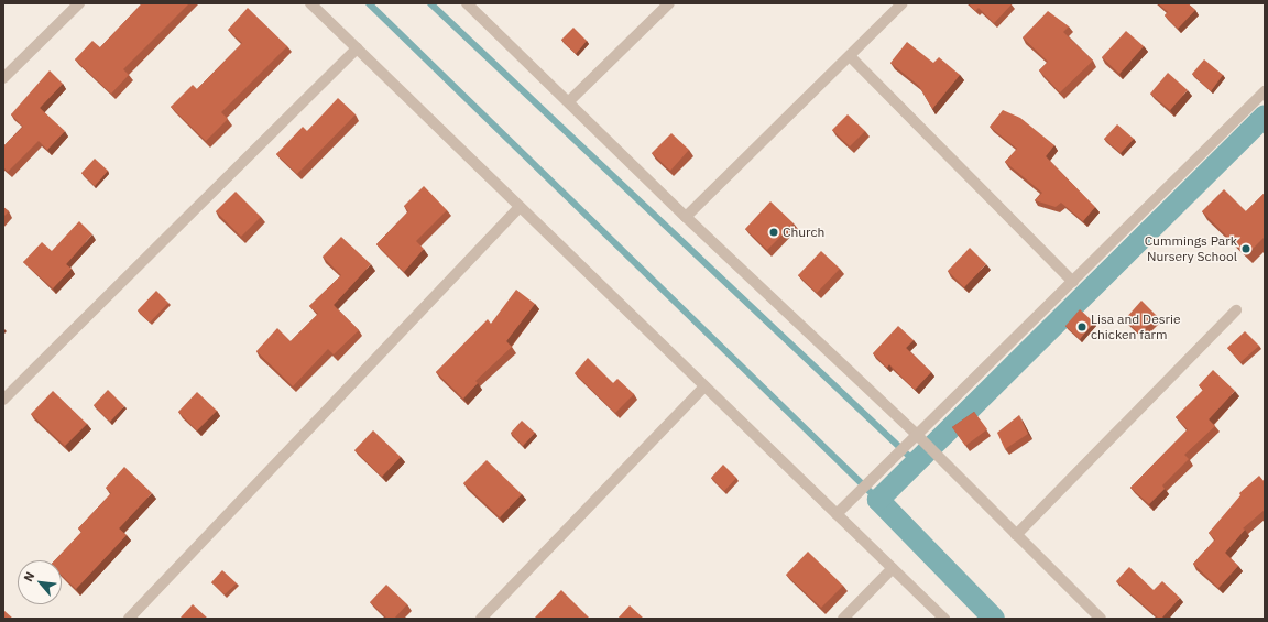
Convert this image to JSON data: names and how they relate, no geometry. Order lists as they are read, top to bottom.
{
  "places": ["Church", "Cummings Park Nursery School", "Lisa and Desrie chicken farm"],
  "north": "top left"
}
